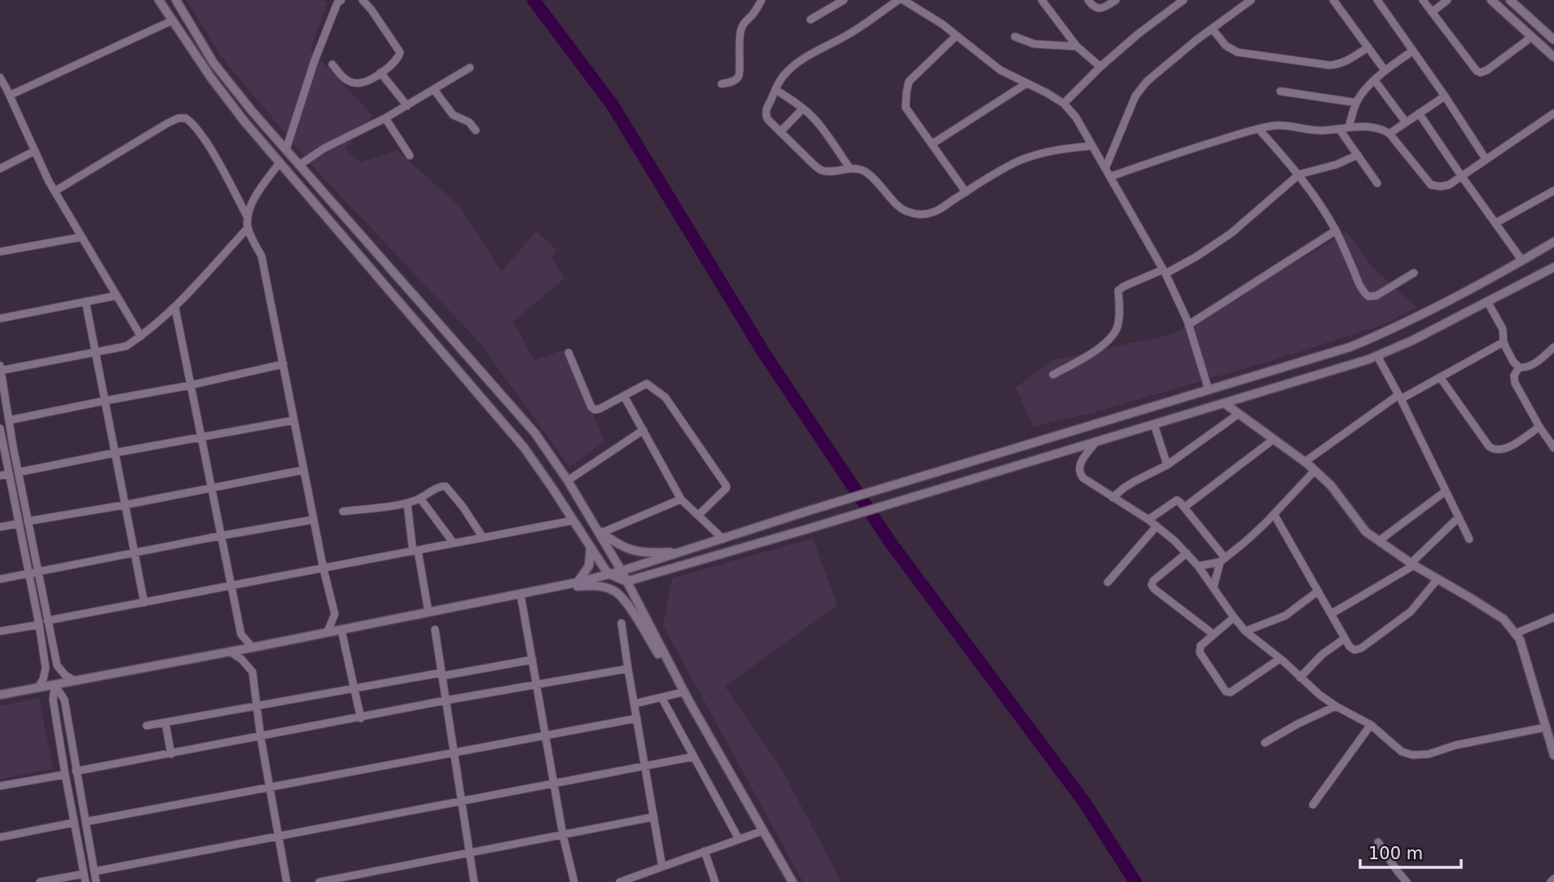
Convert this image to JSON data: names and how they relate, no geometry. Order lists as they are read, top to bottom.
{
  "scale_bar": "100 m"
}
